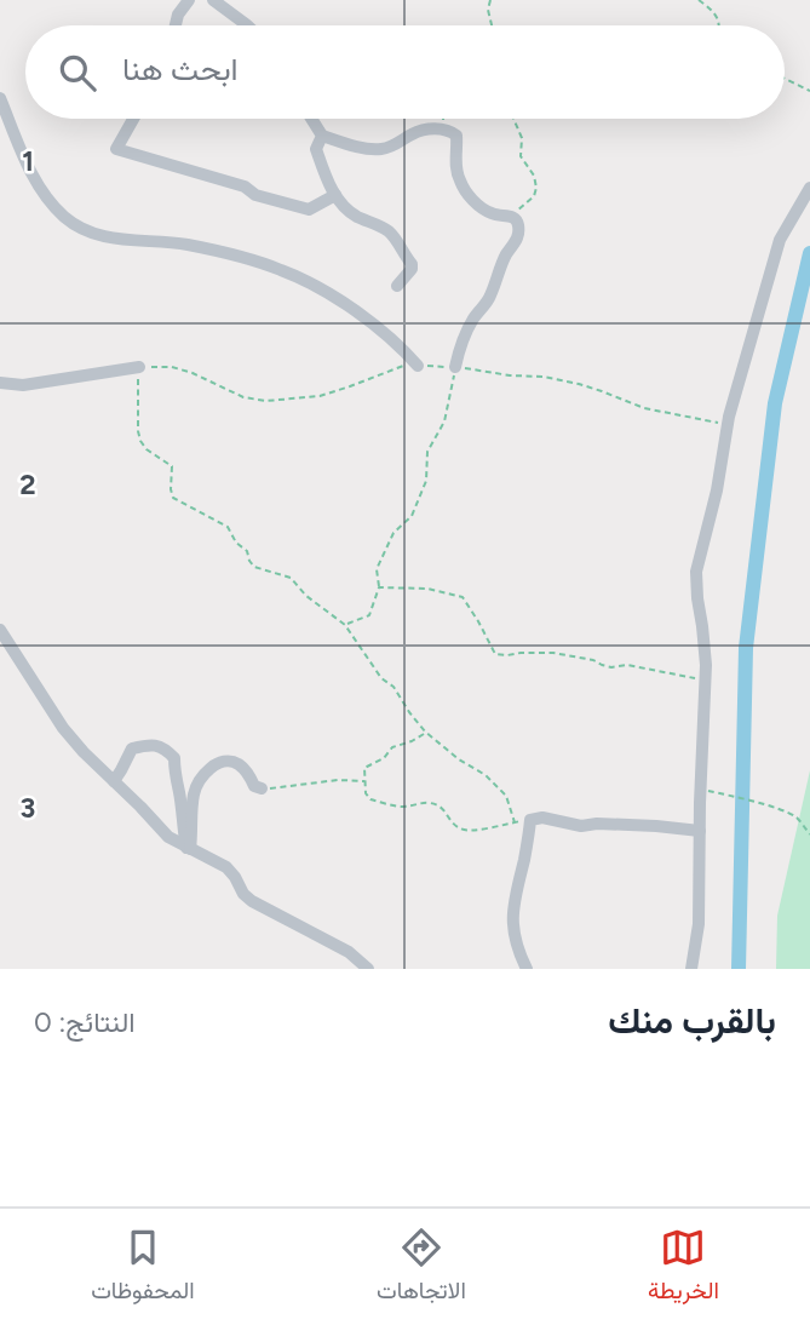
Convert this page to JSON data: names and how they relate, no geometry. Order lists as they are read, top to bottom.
{
  "page": {
    "search": "ابحث هنا",
    "heading": ["بالقرب منك", "النتائج: 0"],
    "nav": ["الخريطة", "الاتجاهات", "المحفوظات"]
  },
  "grid": {
    "rows": ["1", "2", "3"]
  }
}
